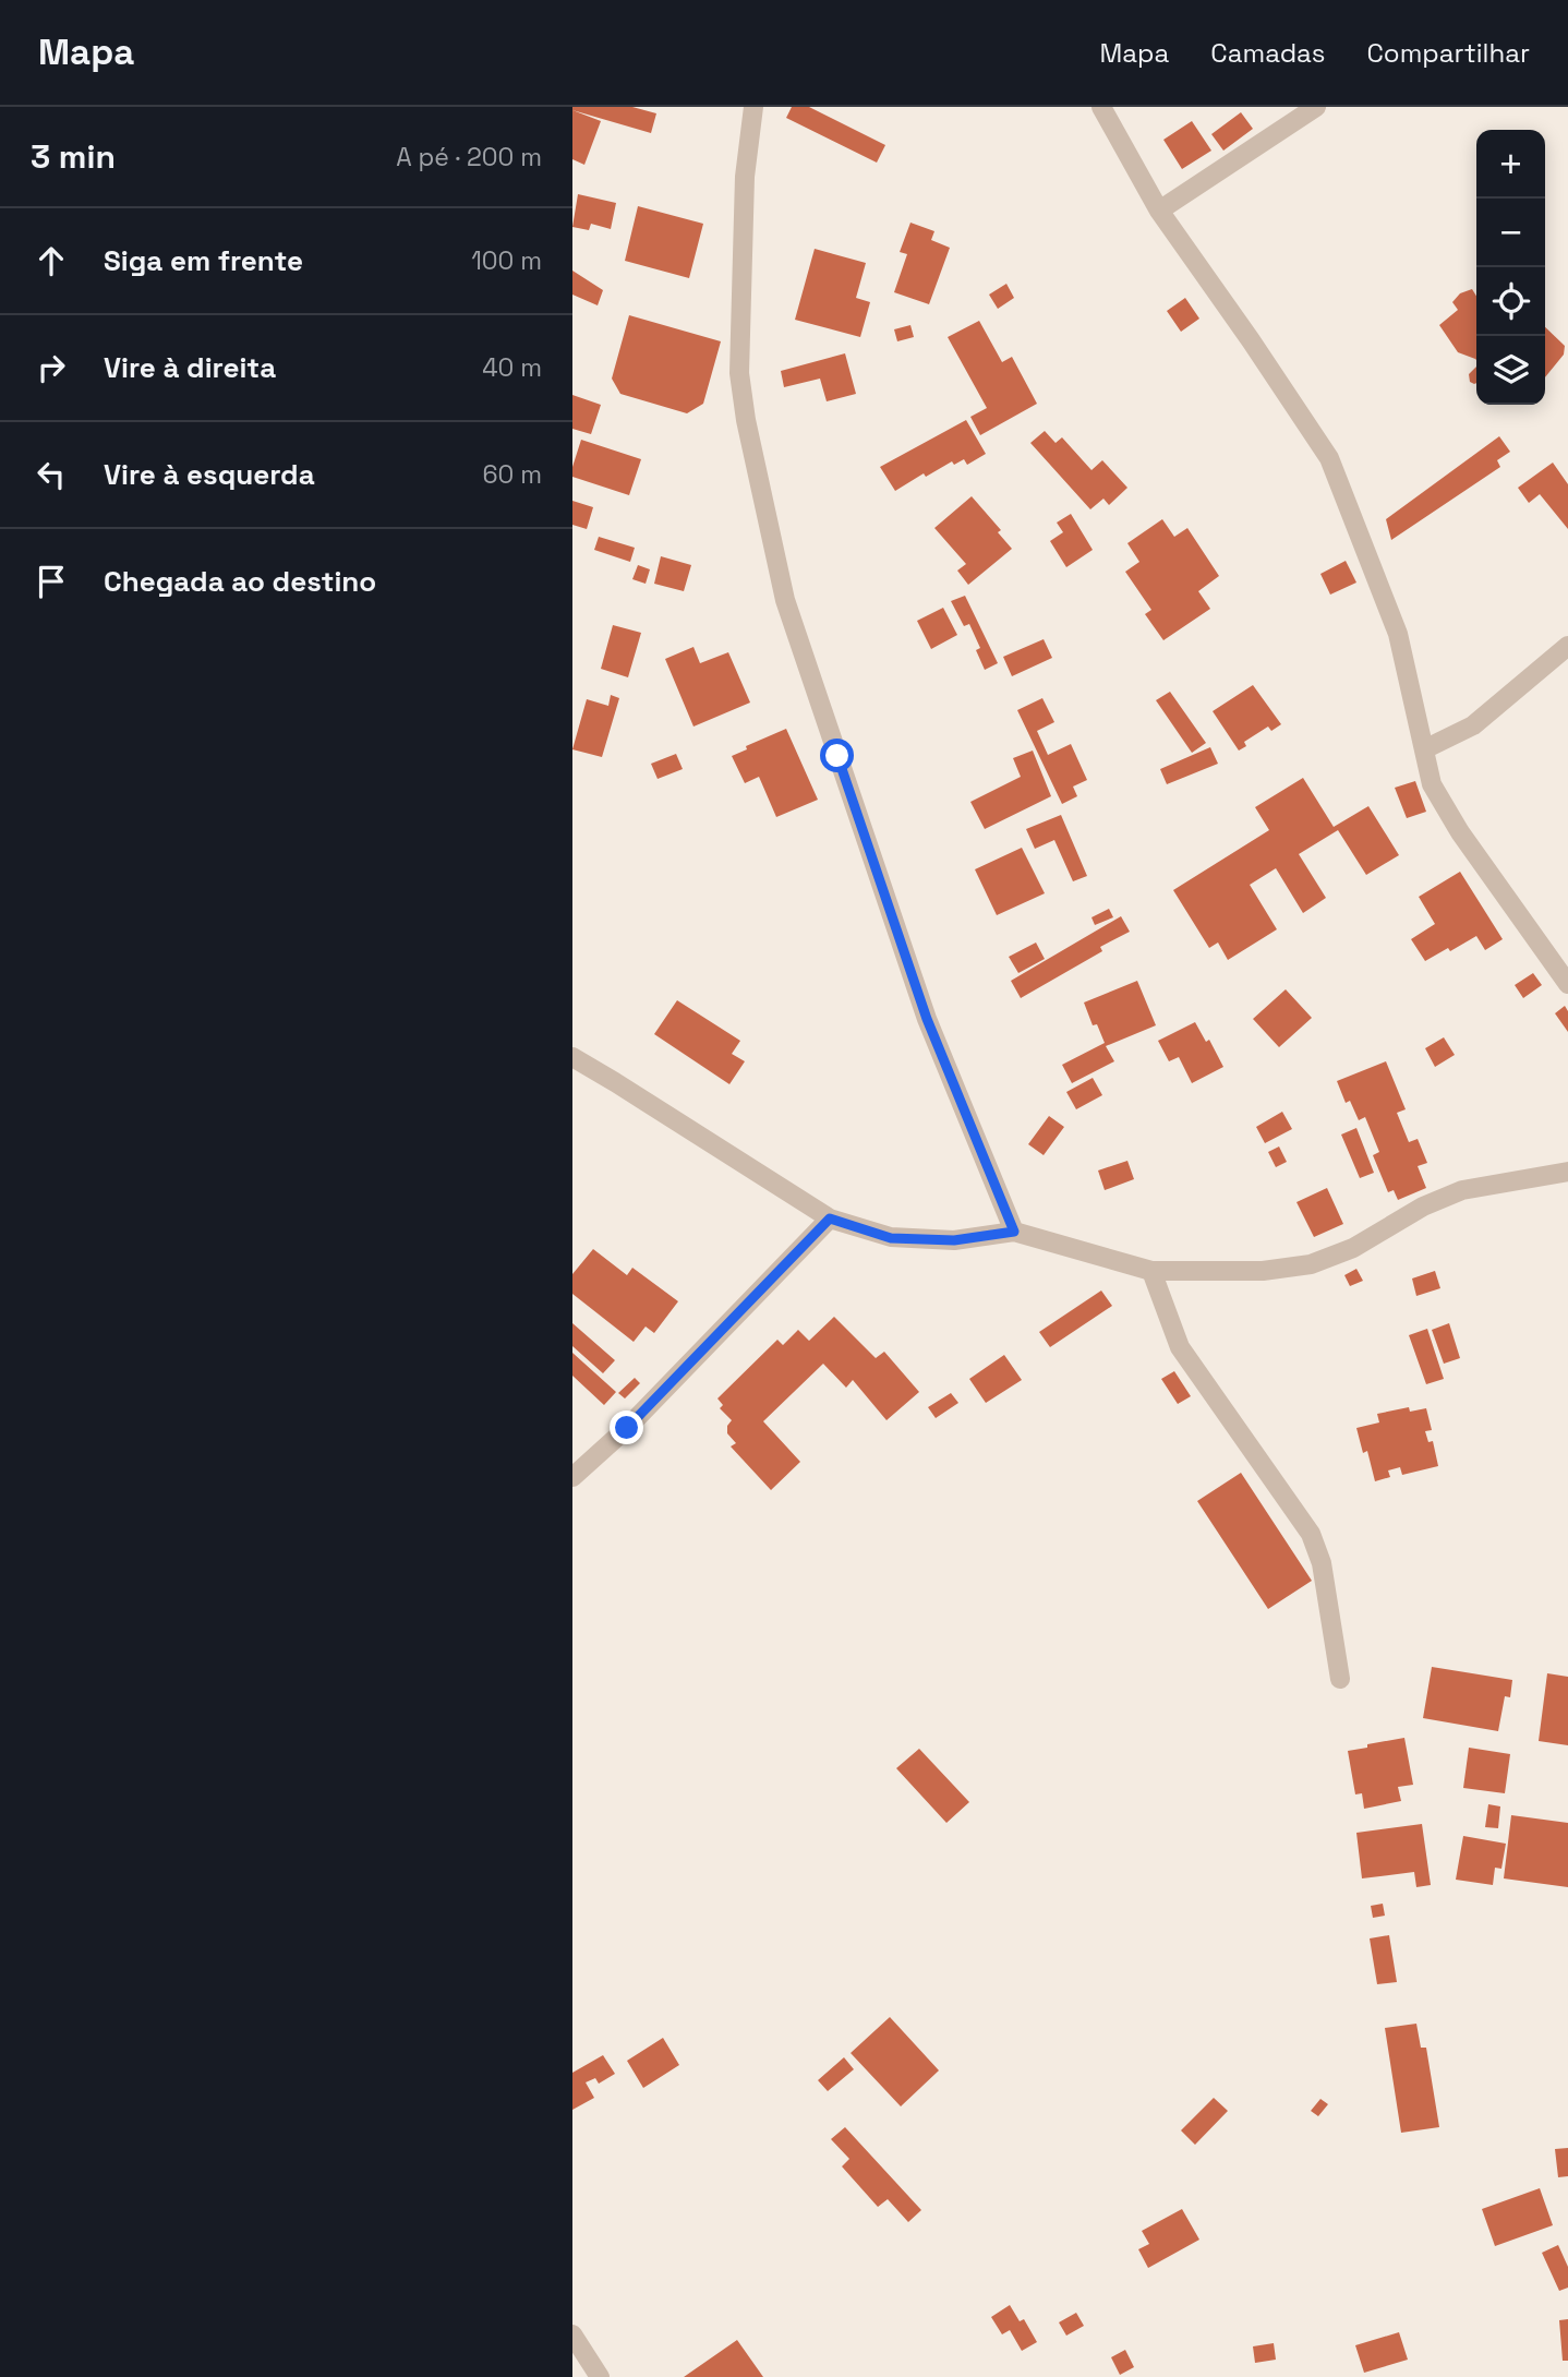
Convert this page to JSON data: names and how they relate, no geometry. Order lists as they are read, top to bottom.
{
  "page": {
    "header": "Mapa",
    "nav": ["Mapa", "Camadas", "Compartilhar"],
    "heading": ["3 min", "A pé · 200 m"],
    "map_buttons": ["+", "−"],
    "list": [
      ["Siga em frente", "100 m"],
      ["Vire à direita", "40 m"],
      ["Vire à esquerda", "60 m"],
      "Chegada ao destino"
    ]
  }
}
